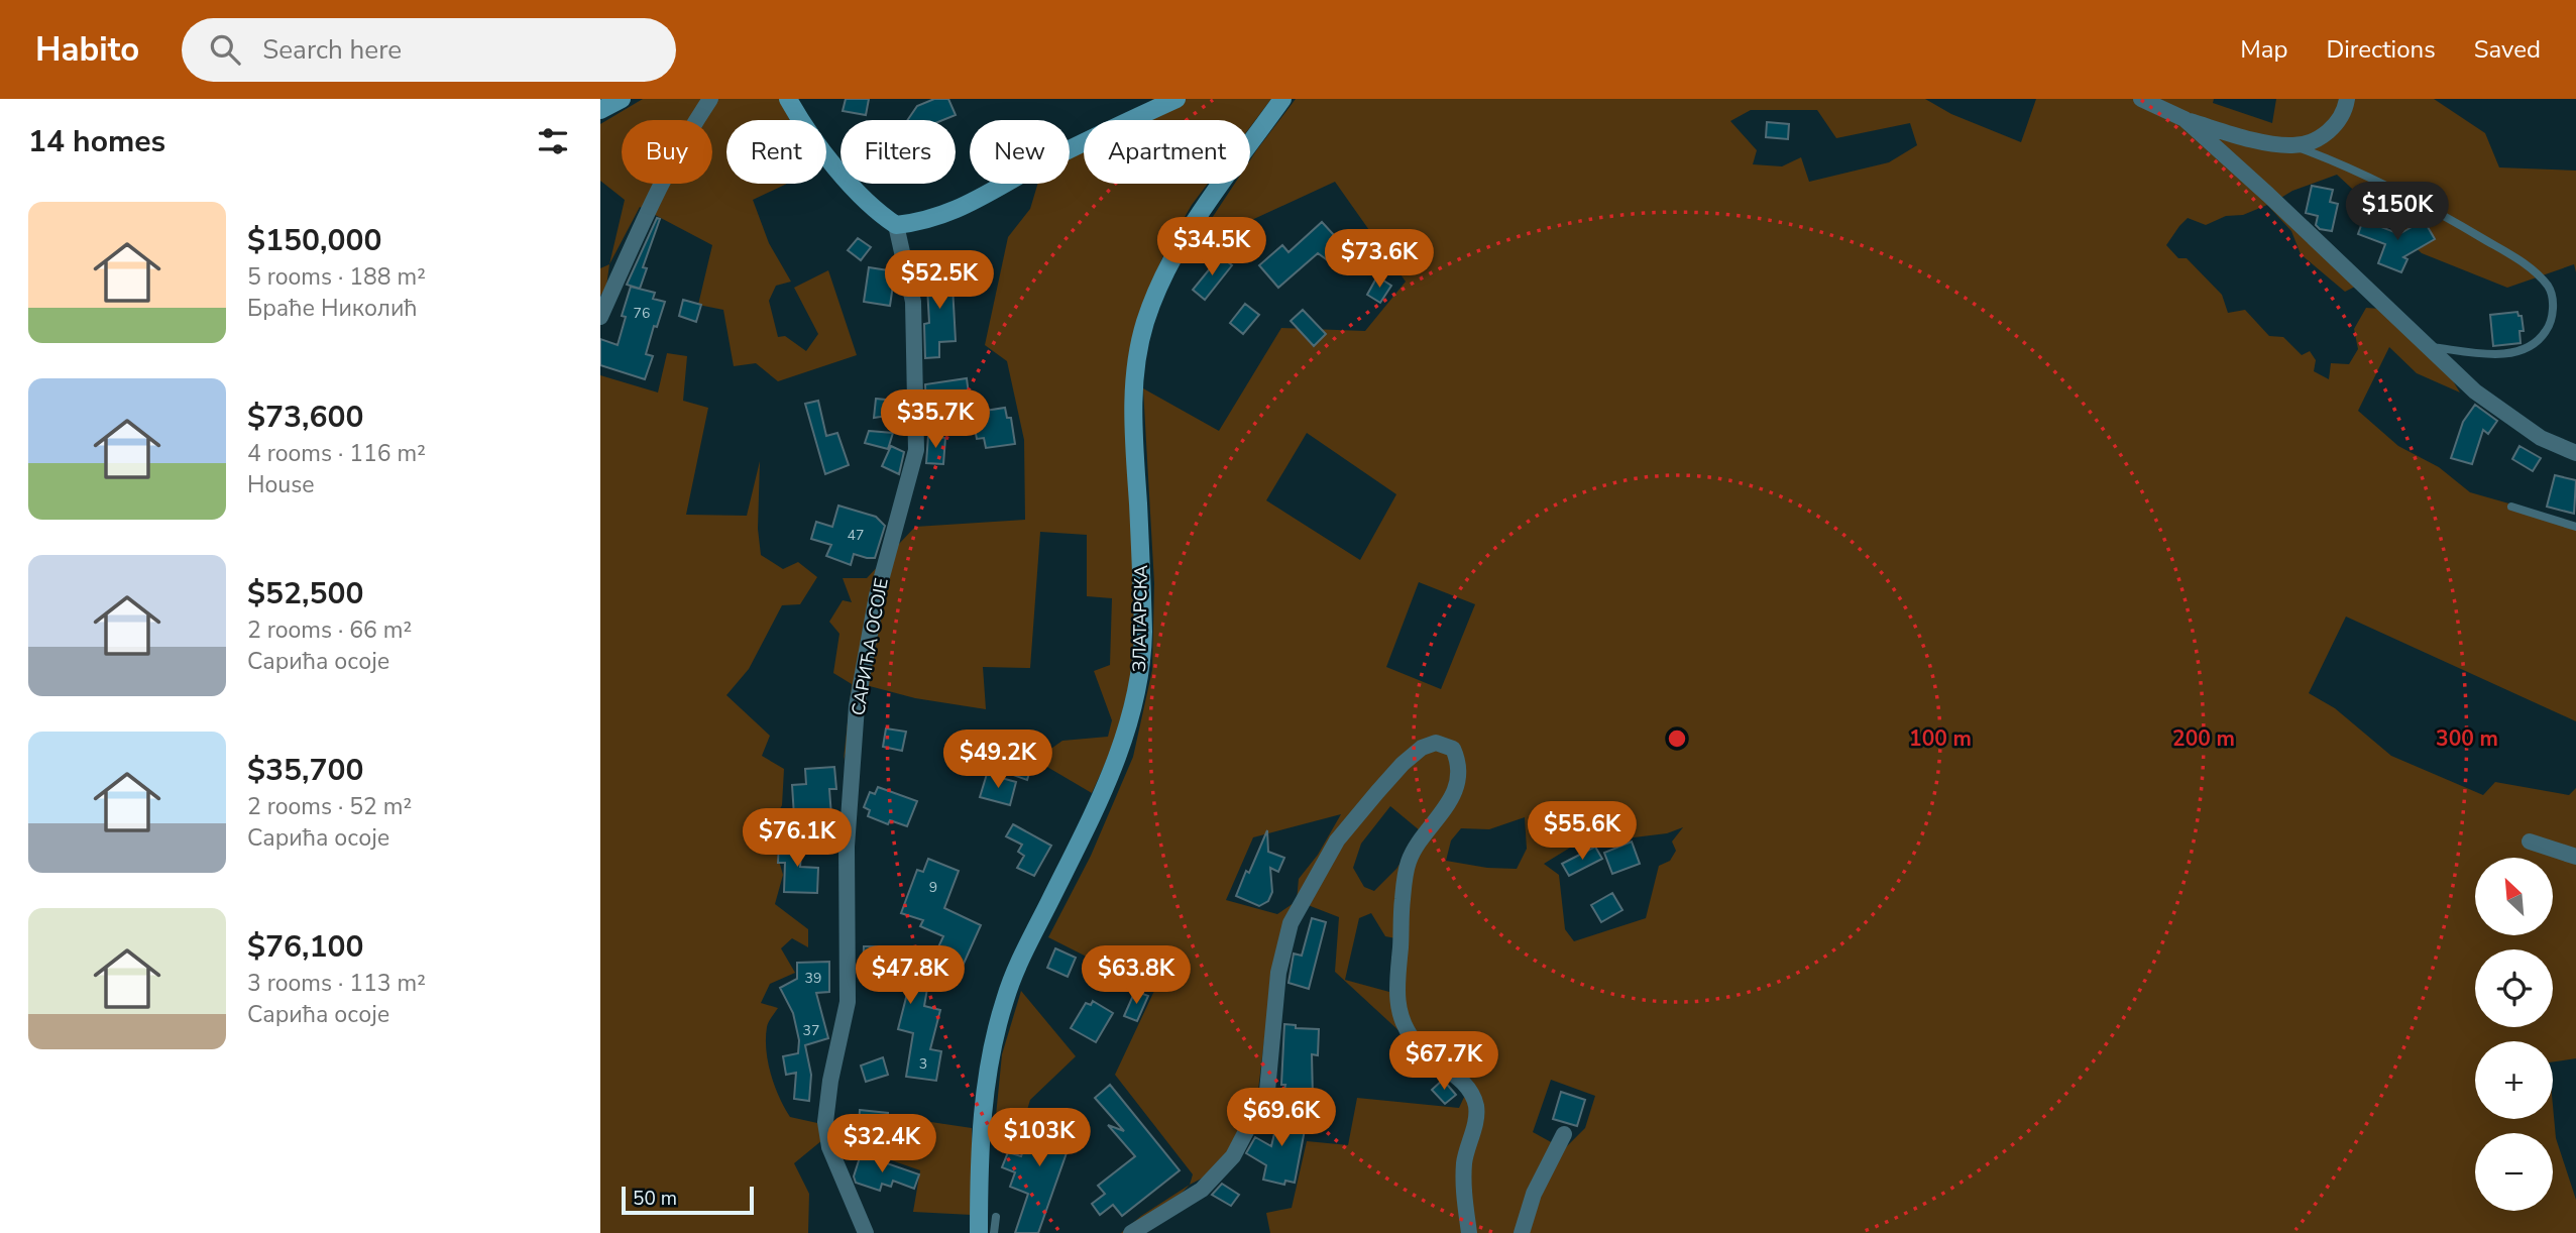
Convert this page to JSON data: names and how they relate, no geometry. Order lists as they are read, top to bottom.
{
  "streets": {
    "main road": ["ЗЛАТАРСКА"],
    "street": ["САРИЋА ОСОЈЕ"]
  },
  "house_numbers": [
    "76",
    "47",
    "9",
    "39",
    "37",
    "3"
  ],
  "scale_bar": "50 m",
  "north": "top left",
  "page": {
    "header": "Habito",
    "search": "Search here",
    "nav": ["Map", "Directions", "Saved"],
    "heading": "14 homes",
    "chip": [
      "Buy",
      "Rent",
      "Filters",
      "New",
      "Apartment"
    ],
    "price": [
      "$150K",
      "$34.5K",
      "$73.6K",
      "$52.5K",
      "$35.7K",
      "$49.2K",
      "$55.6K",
      "$76.1K",
      "$47.8K",
      "$63.8K",
      "$67.7K",
      "$69.6K",
      "$103K",
      "$32.4K"
    ],
    "list": [
      {
        "name": "$150,000",
        "note": "5 rooms · 188 m² · Браће Николић"
      },
      {
        "name": "$73,600",
        "note": "4 rooms · 116 m² · House"
      },
      {
        "name": "$52,500",
        "note": "2 rooms · 66 m² · Сарића осоје"
      },
      {
        "name": "$35,700",
        "note": "2 rooms · 52 m² · Сарића осоје"
      },
      {
        "name": "$76,100",
        "note": "3 rooms · 113 m² · Сарића осоје"
      }
    ],
    "map_buttons": ["+", "−"],
    "scale": "50 m"
  },
  "rings": ["100 m", "200 m", "300 m"]
}
